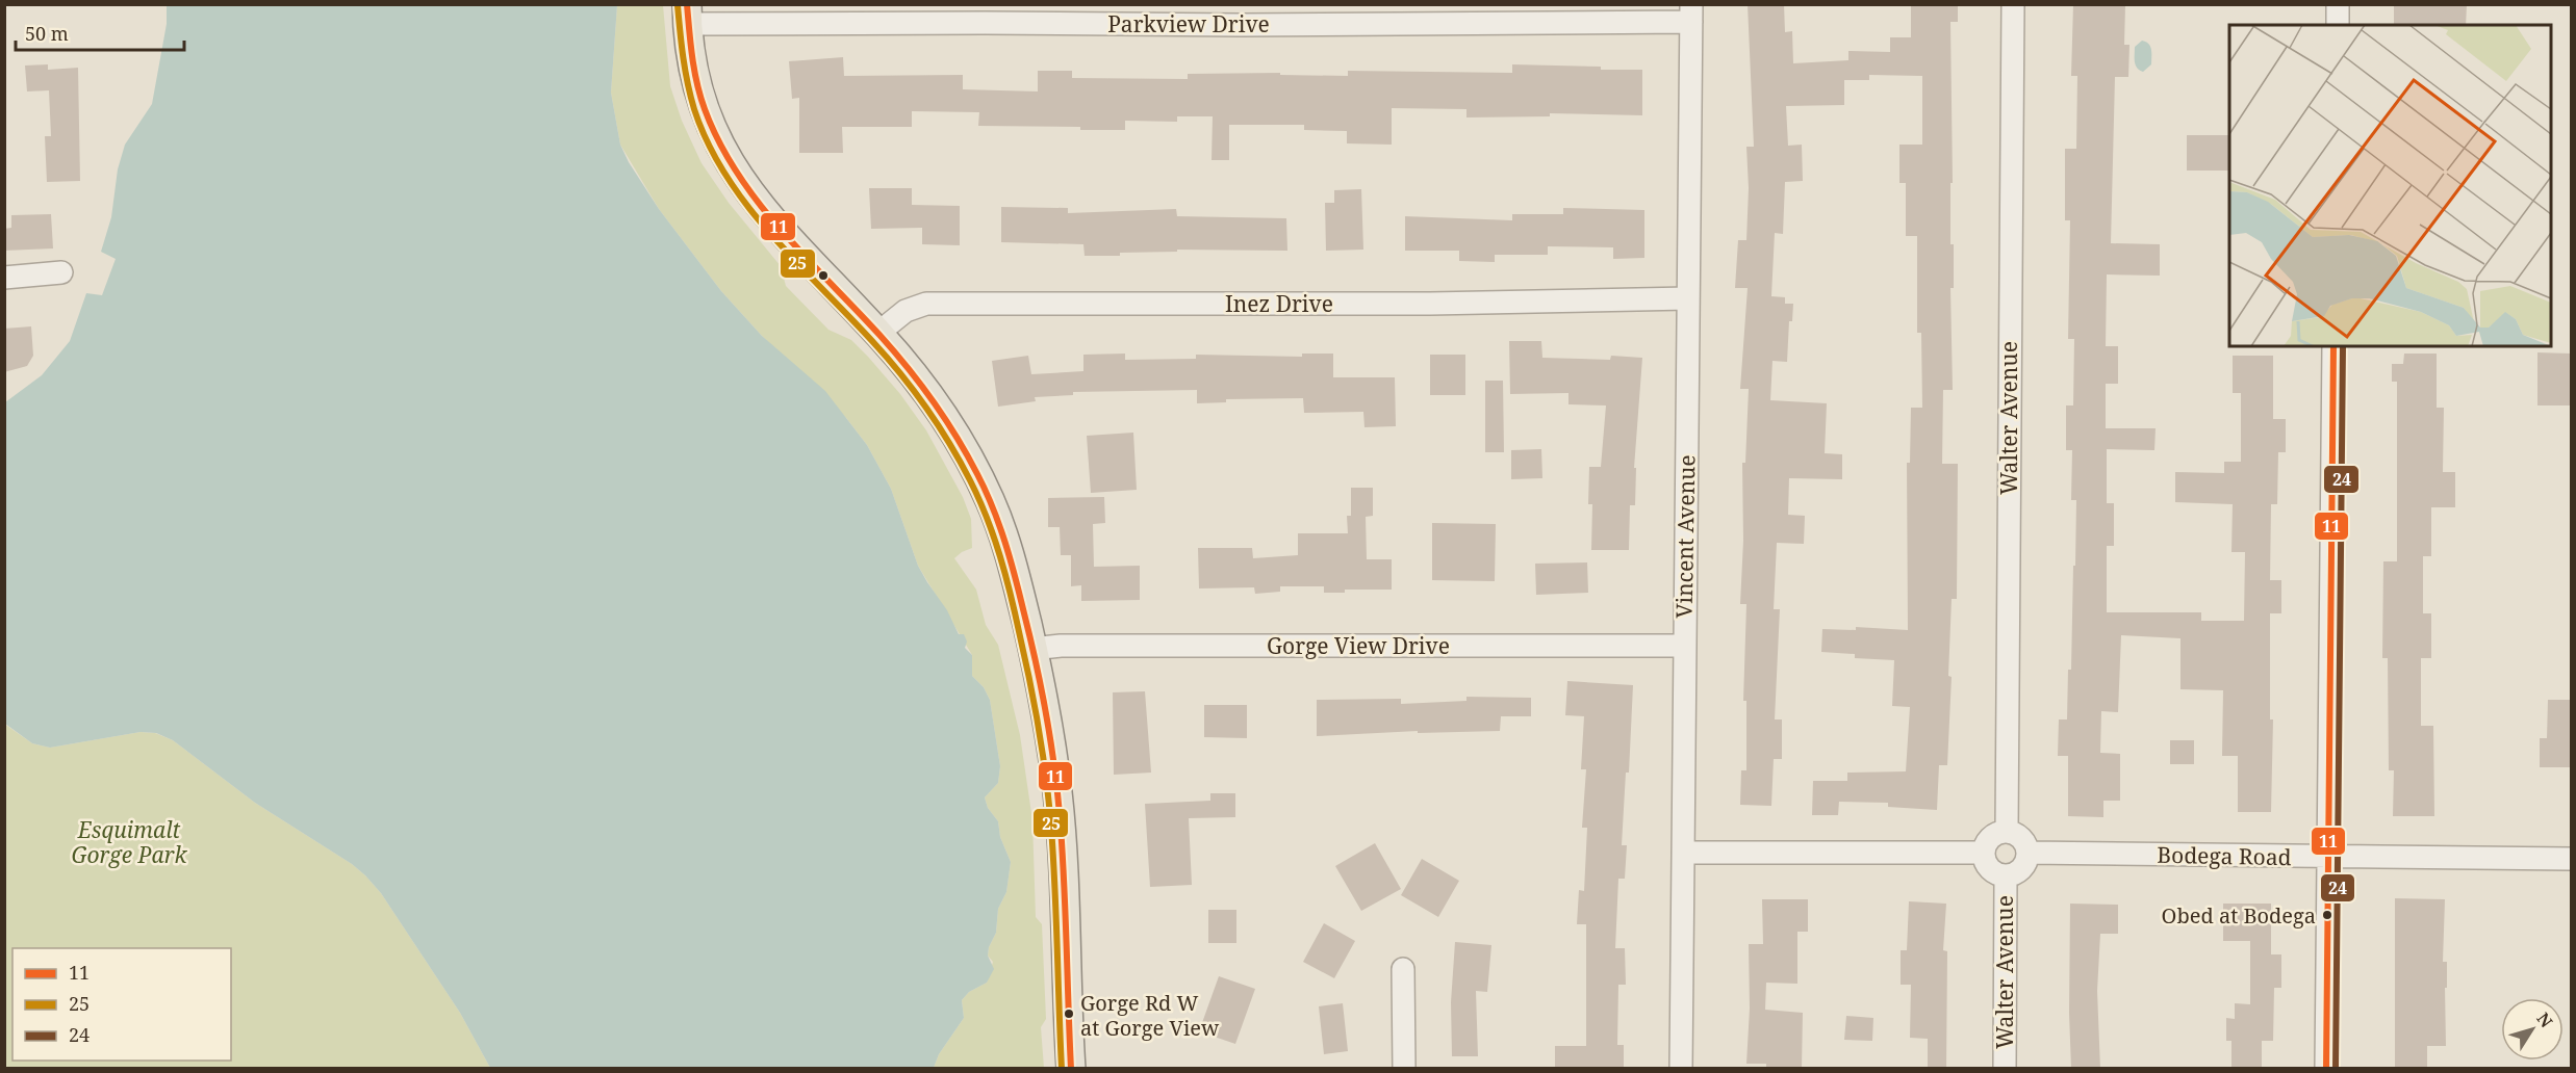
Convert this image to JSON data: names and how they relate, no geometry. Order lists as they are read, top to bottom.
{
  "streets": {
    "street": [
      "Parkview Drive",
      "Inez Drive",
      "Walter Avenue",
      "Vincent Avenue",
      "Gorge View Drive",
      "Bodega Road"
    ]
  },
  "crossings": [
    ["Parkview Drive", "Vincent Avenue"],
    ["Inez Drive", "Vincent Avenue"],
    ["Walter Avenue", "Bodega Road"],
    ["Vincent Avenue", "Gorge View Drive"]
  ],
  "parks": ["Esquimalt Gorge Park"],
  "places": ["Obed at Bodega", "Gorge Rd W at Gorge View"],
  "lines": ["transit line 11", "transit line 25", "transit line 24"],
  "legend": ["11", "25", "24"],
  "scale_bar": "50 m",
  "north": "top right"
}
